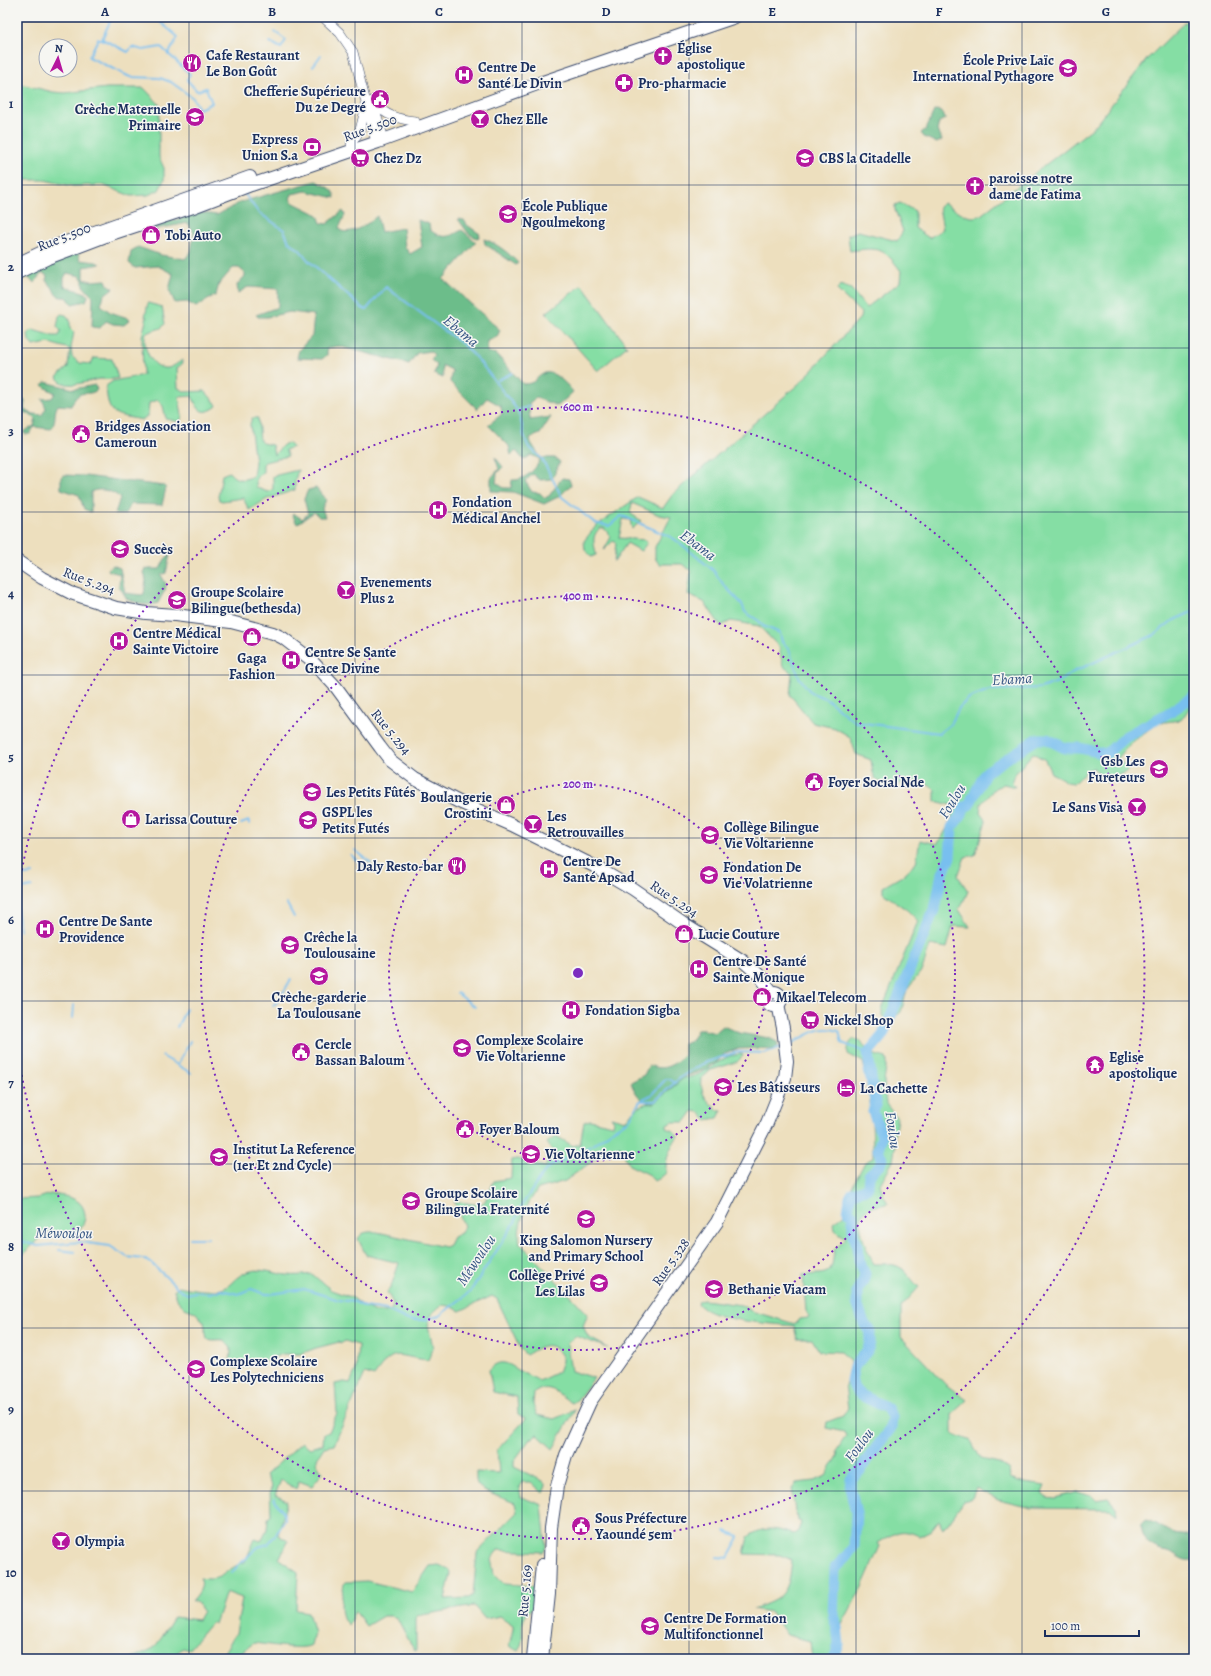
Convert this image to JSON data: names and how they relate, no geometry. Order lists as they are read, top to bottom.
{
  "streets": {
    "main road": [
      "Rue 5.500",
      "Rue 5.294",
      "Rue 5.328",
      "Rue 5.169"
    ]
  },
  "crossings": [
    ["Rue 5.294", "Rue 5.328"],
    ["Rue 5.328", "Rue 5.169"]
  ],
  "water": ["Ebama", "Foulou", "Méwoulou"],
  "places": {
    "church": ["Église apostolique", "paroisse notre dame de Fatima"],
    "restaurant": ["Cafe Restaurant Le Bon Goût", "Daly Resto-bar"],
    "school or university": [
      "École Prive Laïc International Pythagore",
      "Crèche Maternelle Primaire",
      "CBS la Citadelle",
      "École Publique Ngoulmekong",
      "Succès",
      "Groupe Scolaire Bilingue(bethesda)",
      "Gsb Les Fureteurs",
      "Les Petits Fûtés",
      "GSPL les Petits Futés",
      "Collège Bilingue Vie Voltarienne",
      "Fondation De Vie Volatrienne",
      "Crêche la Toulousaine",
      "Crèche-garderie La Toulousane",
      "Complexe Scolaire Vie Voltarienne",
      "Les Bâtisseurs",
      "Vie Voltarienne",
      "Institut La Reference (1er Et 2nd Cycle)",
      "Groupe Scolaire Bilingue la Fraternité",
      "King Salomon Nursery and Primary School",
      "Collège Privé Les Lilas",
      "Bethanie Viacam",
      "Complexe Scolaire Les Polytechniciens",
      "Centre De Formation Multifonctionnel"
    ],
    "hospital": [
      "Centre De Santé Le Divin",
      "Fondation Médical Anchel",
      "Centre Médical Sainte Victoire",
      "Centre Se Sante Grace Divine",
      "Centre De Santé Apsad",
      "Centre De Sante Providence",
      "Centre De Santé Sainte Monique",
      "Fondation Sigba"
    ],
    "pharmacy": ["Pro-pharmacie"],
    "public building": [
      "Chefferie Supérieure Du 2e Degré",
      "Bridges Association Cameroun",
      "Foyer Social Nde",
      "Cercle Bassan Baloum",
      "Foyer Baloum",
      "Sous Préfecture Yaoundé 5em"
    ],
    "bar": [
      "Chez Elle",
      "Evenements Plus 2",
      "Le Sans Visa",
      "Les Retrouvailles",
      "Olympia"
    ],
    "bank": ["Express Union S.a"],
    "supermarket": ["Chez Dz", "Nickel Shop"],
    "shop": [
      "Tobi Auto",
      "Gaga Fashion",
      "Boulangerie Crostini",
      "Larissa Couture",
      "Lucie Couture",
      "Mikael Telecom"
    ],
    "temple": ["Eglise apostolique"],
    "hotel": ["La Cachette"]
  },
  "scale_bar": "100 m",
  "north": "top",
  "grid": {
    "columns": [
      "A",
      "B",
      "C",
      "D",
      "E",
      "F",
      "G"
    ],
    "rows": [
      "1",
      "2",
      "3",
      "4",
      "5",
      "6",
      "7",
      "8",
      "9",
      "10"
    ]
  },
  "rings": ["600 m", "400 m", "200 m"]
}
